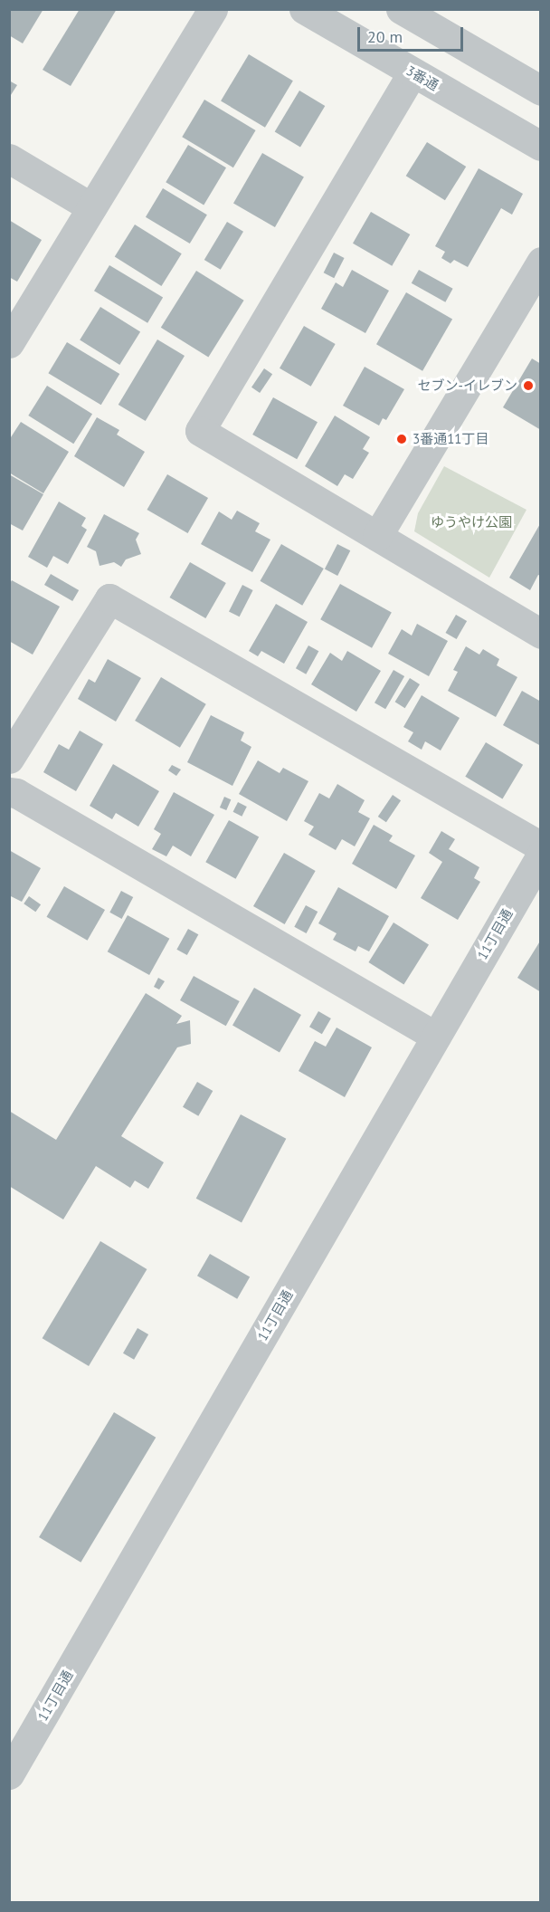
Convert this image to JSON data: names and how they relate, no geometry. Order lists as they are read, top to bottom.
{
  "streets": {
    "street": ["3番通", "11丁目通"]
  },
  "parks": ["ゆうやけ公園"],
  "places": ["セブン-イレブン", "3番通11丁目"],
  "scale_bar": "20 m"
}
